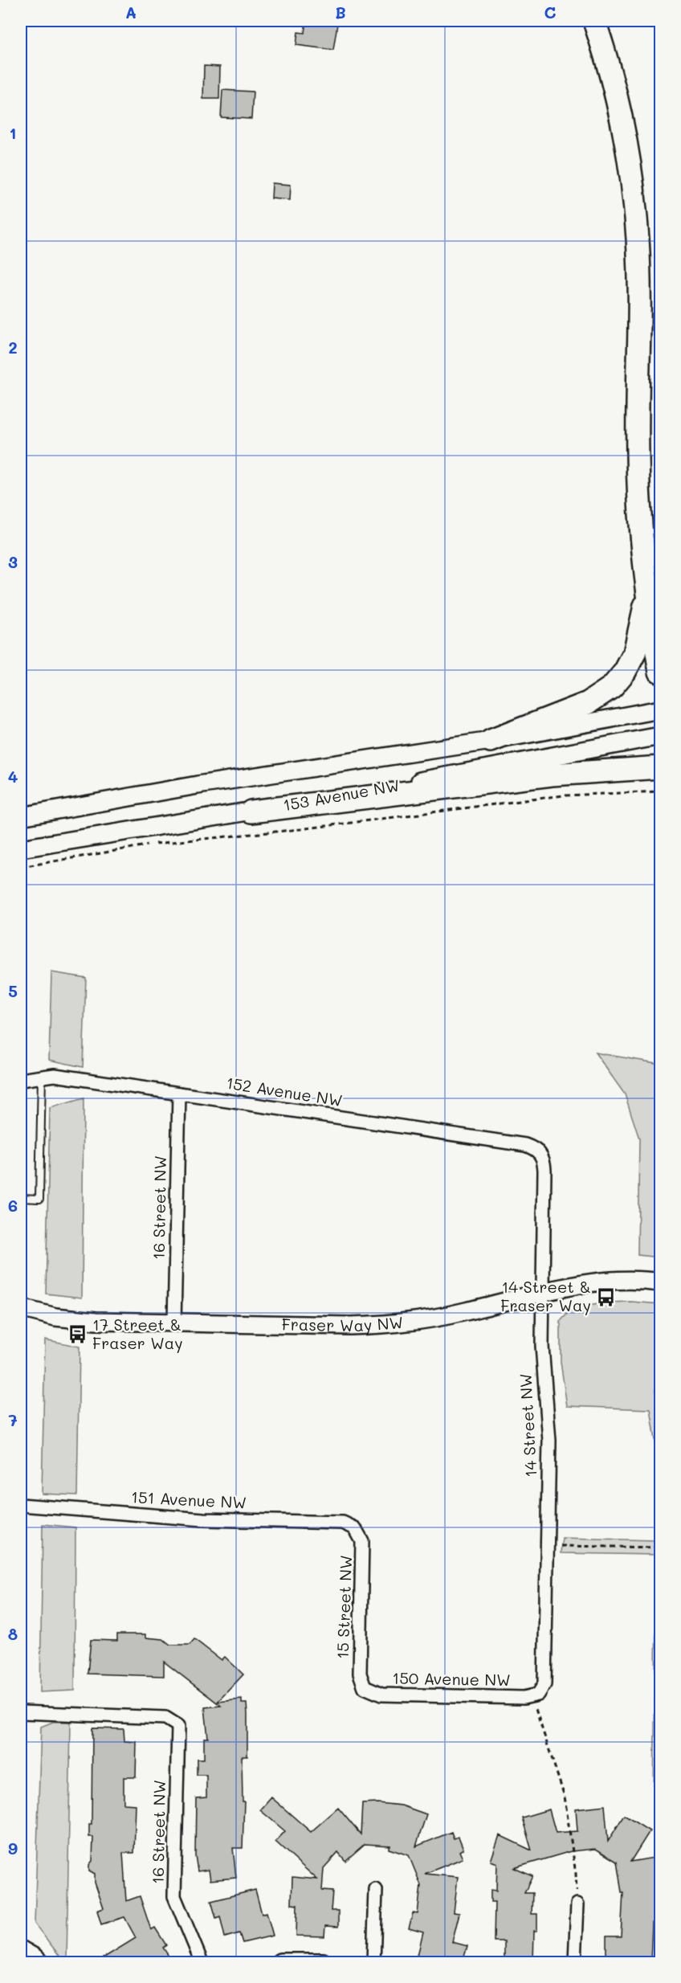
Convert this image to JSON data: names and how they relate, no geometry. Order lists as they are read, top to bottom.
{
  "streets": {
    "main road": ["153 Avenue NW", "Fraser Way NW"],
    "street": [
      "152 Avenue NW",
      "16 Street NW",
      "14 Street NW",
      "151 Avenue NW",
      "15 Street NW",
      "150 Avenue NW"
    ]
  },
  "crossings": [
    ["152 Avenue NW", "16 Street NW"],
    ["152 Avenue NW", "14 Street NW"],
    ["16 Street NW", "Fraser Way NW"],
    ["Fraser Way NW", "14 Street NW"],
    ["14 Street NW", "150 Avenue NW"],
    ["151 Avenue NW", "15 Street NW"],
    ["15 Street NW", "150 Avenue NW"]
  ],
  "places": {
    "bus stop": ["14 Street & Fraser Way", "17 Street & Fraser Way"]
  },
  "grid": {
    "columns": ["A", "B", "C"],
    "rows": [
      "1",
      "2",
      "3",
      "4",
      "5",
      "6",
      "7",
      "8",
      "9"
    ]
  }
}
